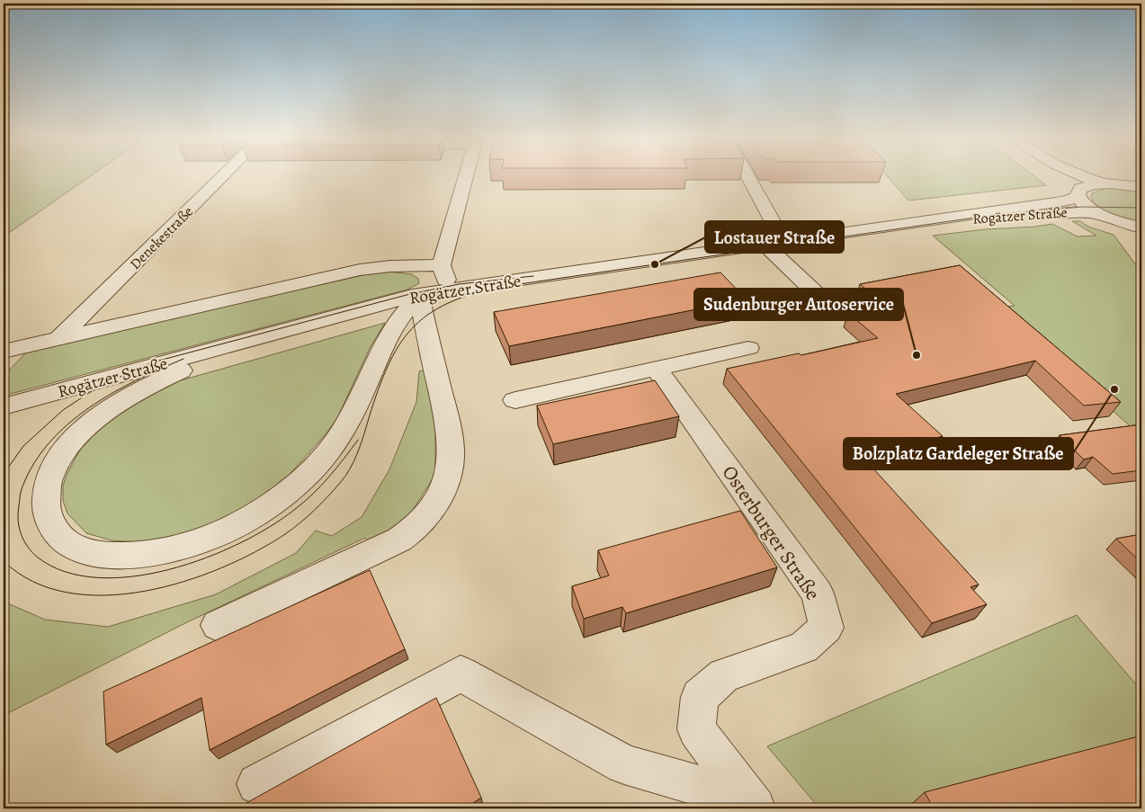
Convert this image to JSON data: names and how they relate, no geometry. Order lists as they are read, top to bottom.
{
  "streets": {
    "street": ["Rogätzer Straße", "Denekestraße", "Osterburger Straße"]
  },
  "crossings": [
    ["Rogätzer Straße", "Denekestraße"]
  ],
  "places": ["Lostauer Straße", "Sudenburger Autoservice", "Bolzplatz Gardeleger Straße"]
}
